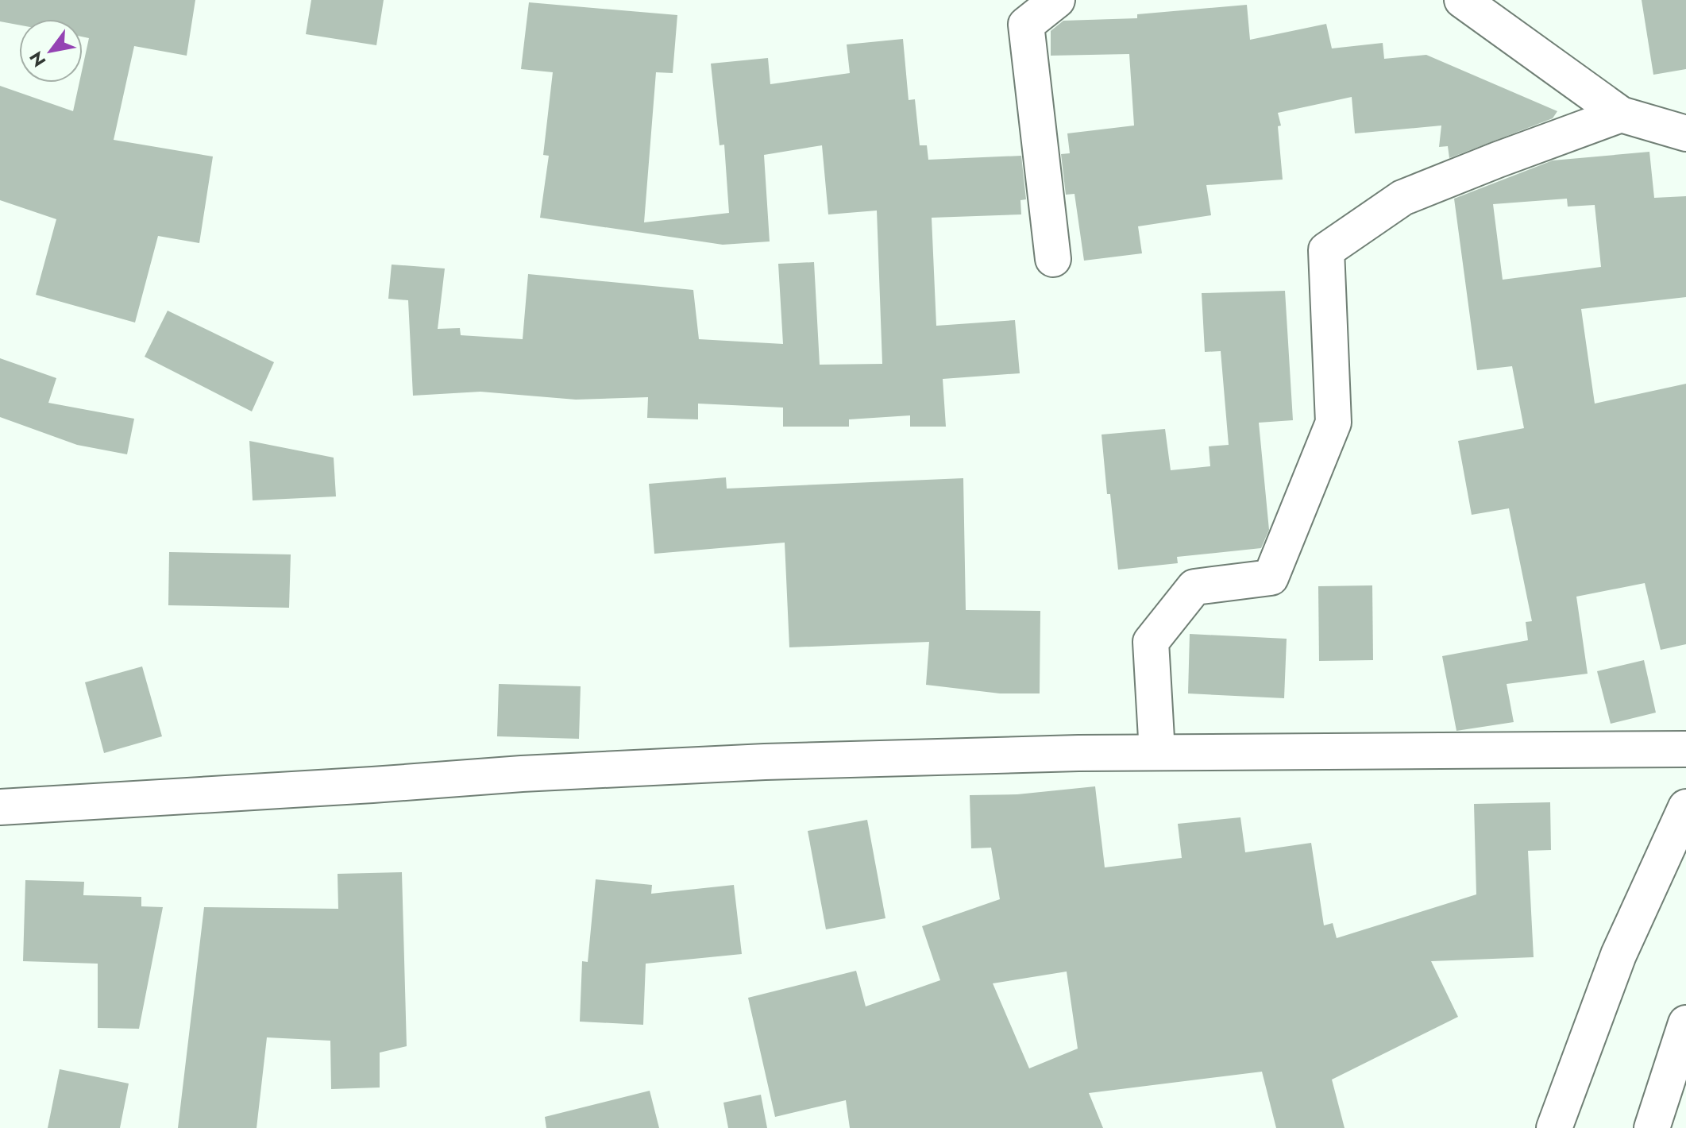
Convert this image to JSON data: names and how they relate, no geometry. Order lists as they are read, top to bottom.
{
  "north": "bottom left"
}
